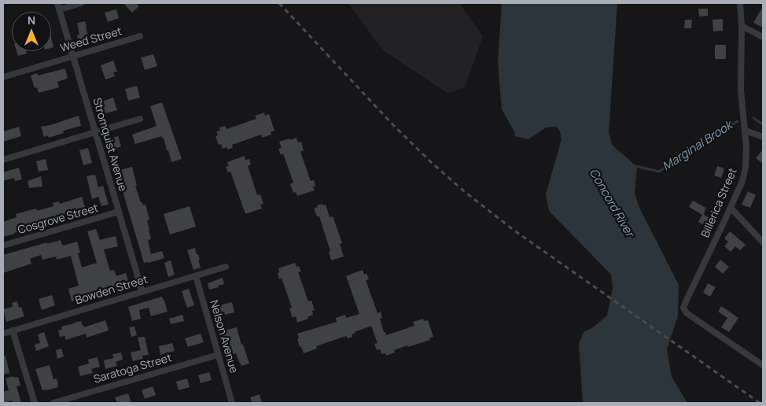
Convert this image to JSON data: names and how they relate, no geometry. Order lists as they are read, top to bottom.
{
  "streets": {
    "street": [
      "Weed Street",
      "Stromquist Avenue",
      "Billerica Street",
      "Cosgrove Street",
      "Bowden Street",
      "Nelson Avenue",
      "Saratoga Street"
    ]
  },
  "crossings": [
    ["Weed Street", "Stromquist Avenue"],
    ["Stromquist Avenue", "Cosgrove Street"],
    ["Stromquist Avenue", "Bowden Street"],
    ["Bowden Street", "Nelson Avenue"],
    ["Nelson Avenue", "Saratoga Street"]
  ],
  "water": ["Marginal Brook", "Concord River"],
  "north": "top"
}
